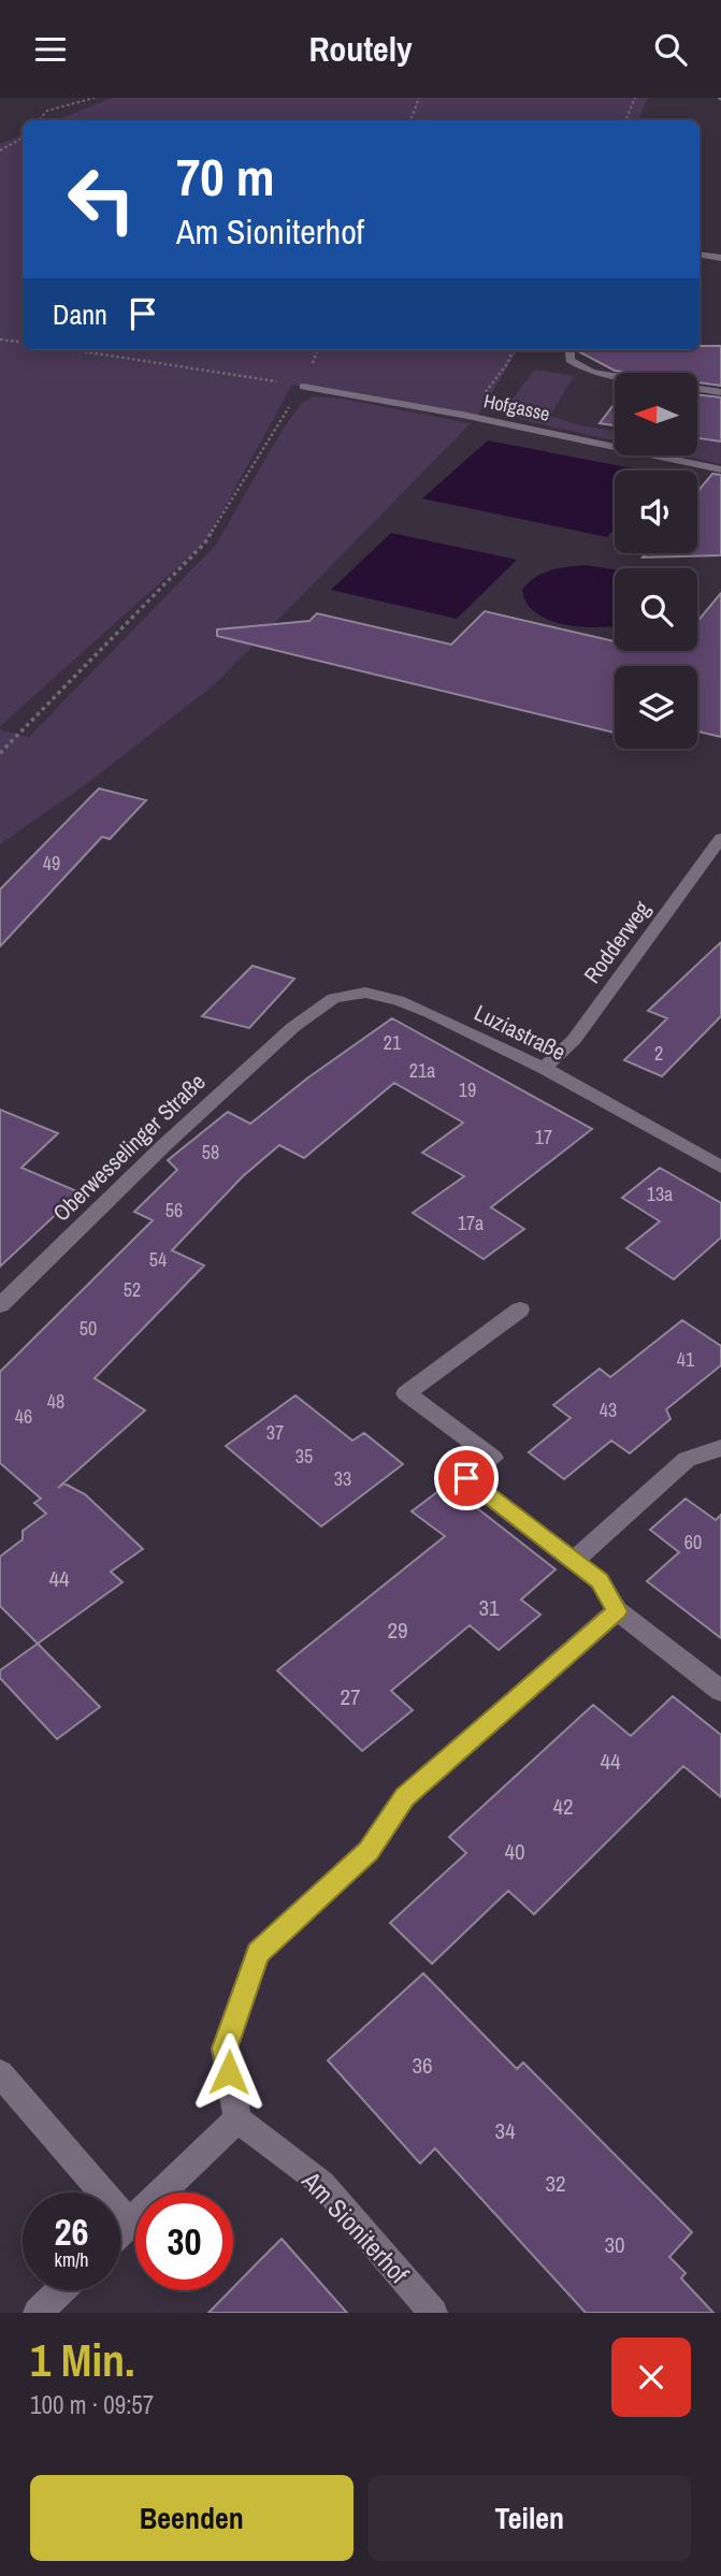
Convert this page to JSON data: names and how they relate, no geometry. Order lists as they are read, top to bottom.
{
  "streets": {
    "street": [
      "Hofgasse",
      "Rodderweg",
      "Luziastraße",
      "Oberwesselinger Straße",
      "Am Sioniterhof"
    ]
  },
  "crossings": [
    ["Rodderweg", "Luziastraße"],
    ["Luziastraße", "Oberwesselinger Straße"]
  ],
  "house_numbers": [
    "49",
    "21",
    "2",
    "21a",
    "19",
    "17",
    "58",
    "13a",
    "56",
    "17a",
    "54",
    "52",
    "50",
    "41",
    "48",
    "43",
    "46",
    "37",
    "35",
    "33",
    "60",
    "44",
    "31",
    "29",
    "27",
    "44",
    "42",
    "40",
    "36",
    "34",
    "32",
    "30"
  ],
  "north": "left",
  "page": {
    "header": "Routely",
    "turn": ["70 m", "Am Sioniterhof"],
    "then": "Dann",
    "speed": "26 km/h",
    "limit": "30",
    "heading": ["1 Min.", "100 m · 09:57"],
    "buttons": ["Beenden", "Teilen"]
  }
}
